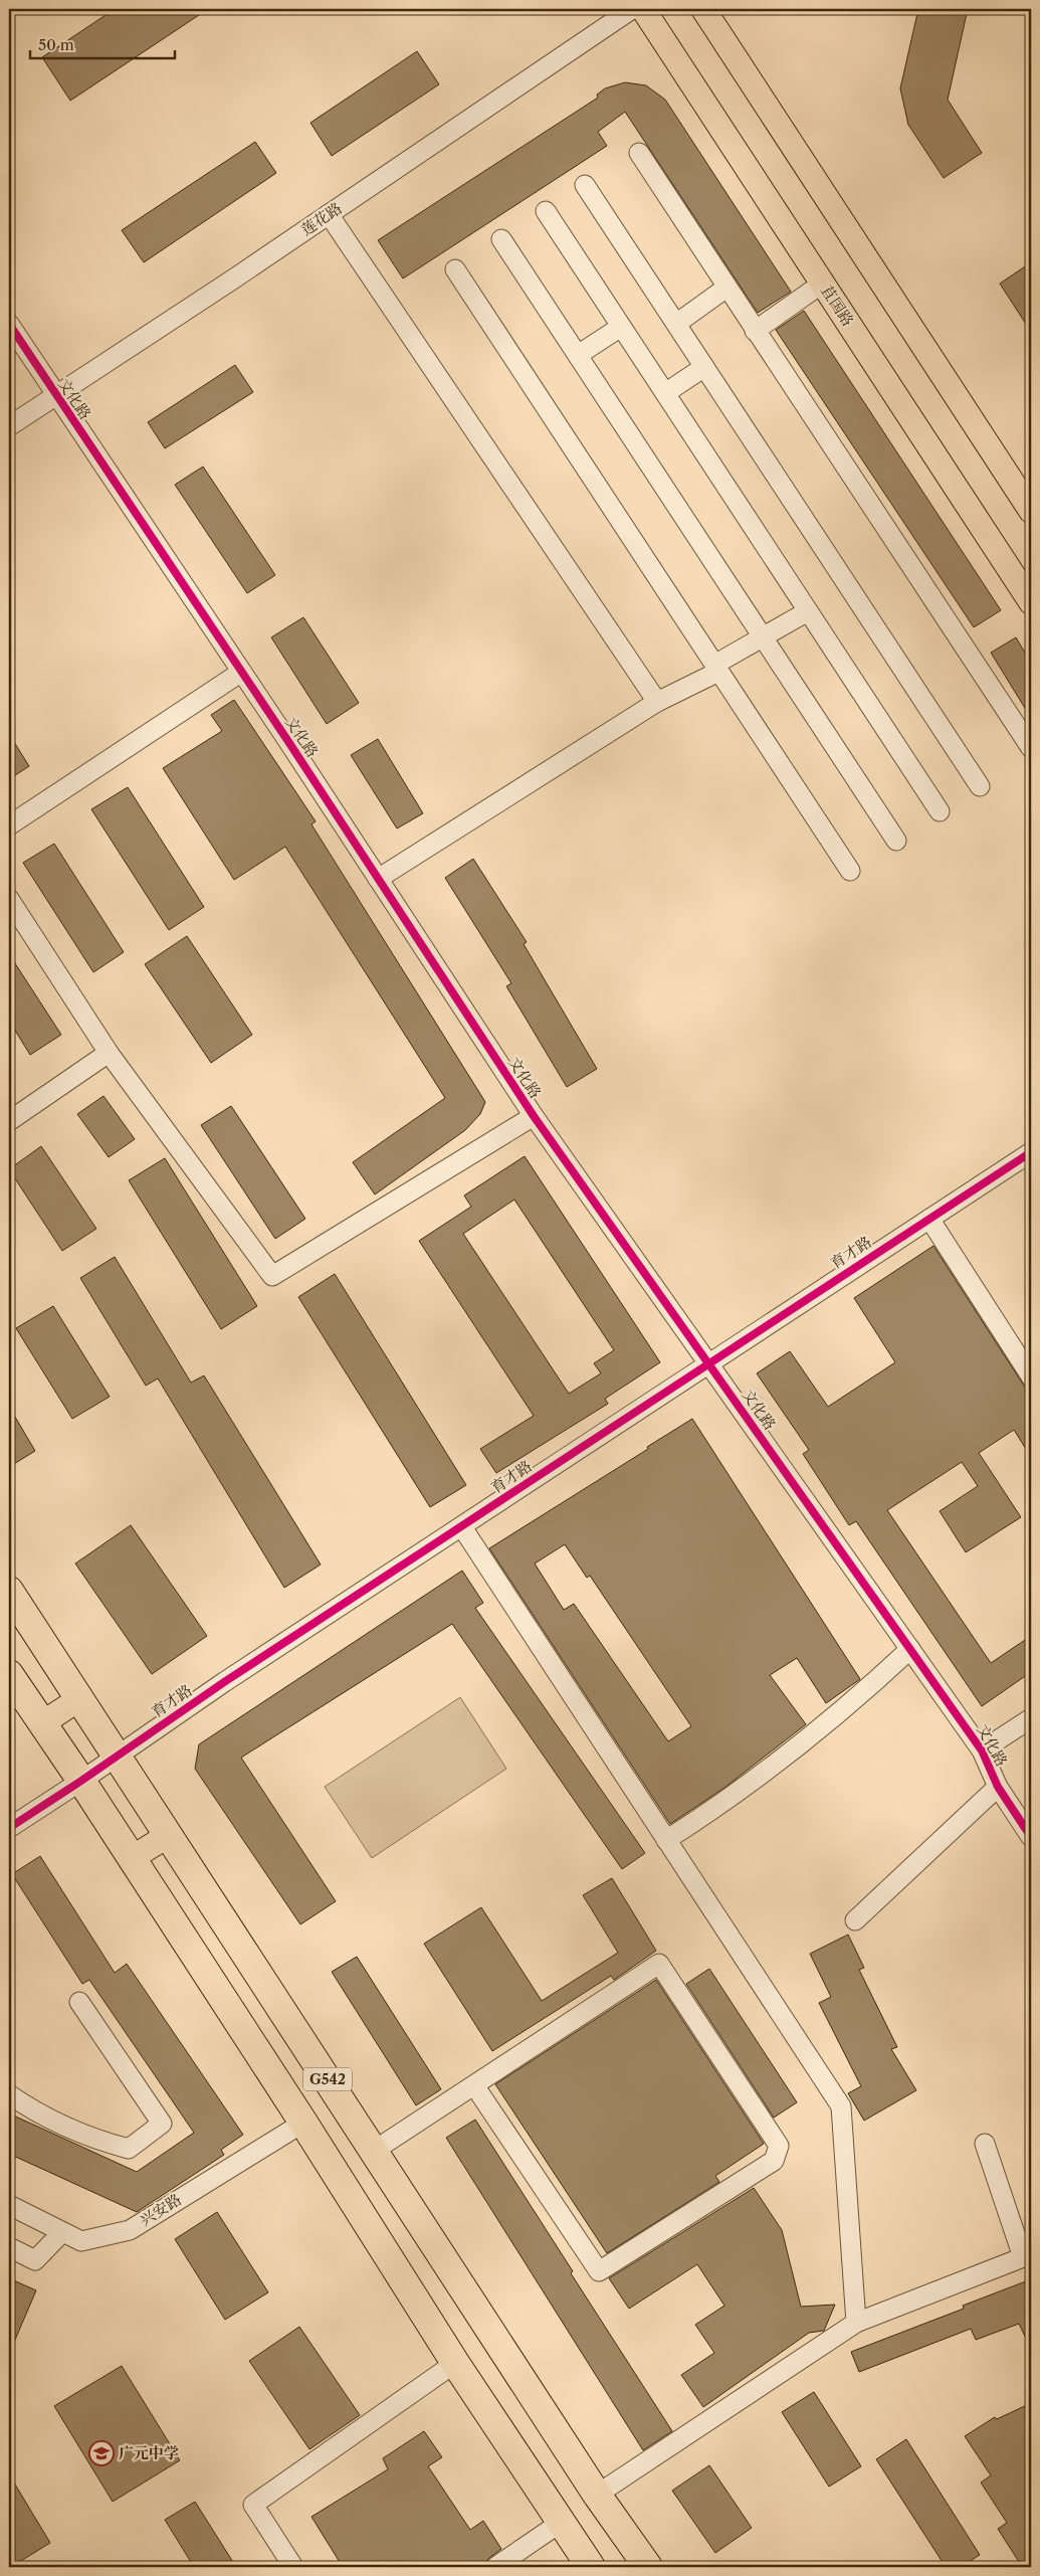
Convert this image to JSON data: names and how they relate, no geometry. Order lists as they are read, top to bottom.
{
  "streets": {
    "highway": ["G542"],
    "main road": ["苴国路"],
    "street": [
      "莲花路",
      "文化路",
      "育才路",
      "兴安路"
    ]
  },
  "crossings": [
    ["莲花路", "文化路"],
    ["文化路", "育才路"],
    ["育才路", "G542"],
    ["G542", "兴安路"]
  ],
  "places": {
    "school or university": ["广元中学"]
  },
  "scale_bar": "50 m"
}
